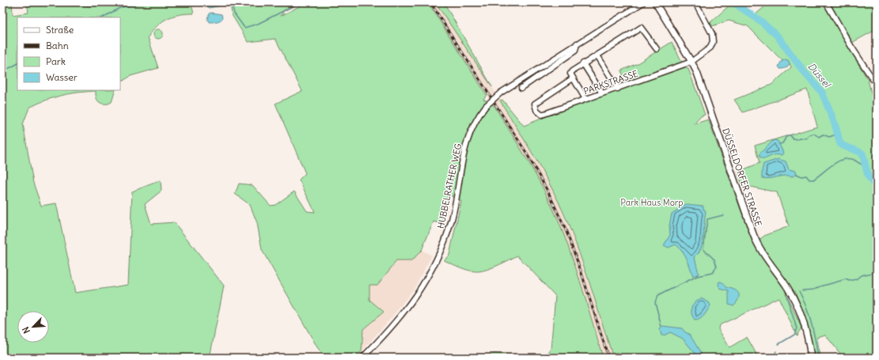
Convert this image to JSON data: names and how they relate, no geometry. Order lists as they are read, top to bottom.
{
  "streets": {
    "main road": ["DÜSSELDORFER STRASSE"],
    "street": ["PARKSTRASSE", "HUBBELRATHER WEG"]
  },
  "crossings": [
    ["PARKSTRASSE", "DÜSSELDORFER STRASSE"]
  ],
  "water": ["Düssel"],
  "parks": ["Park Haus Morp"],
  "legend": [
    "Straße",
    "Bahn",
    "Park",
    "Wasser"
  ],
  "north": "bottom left"
}
